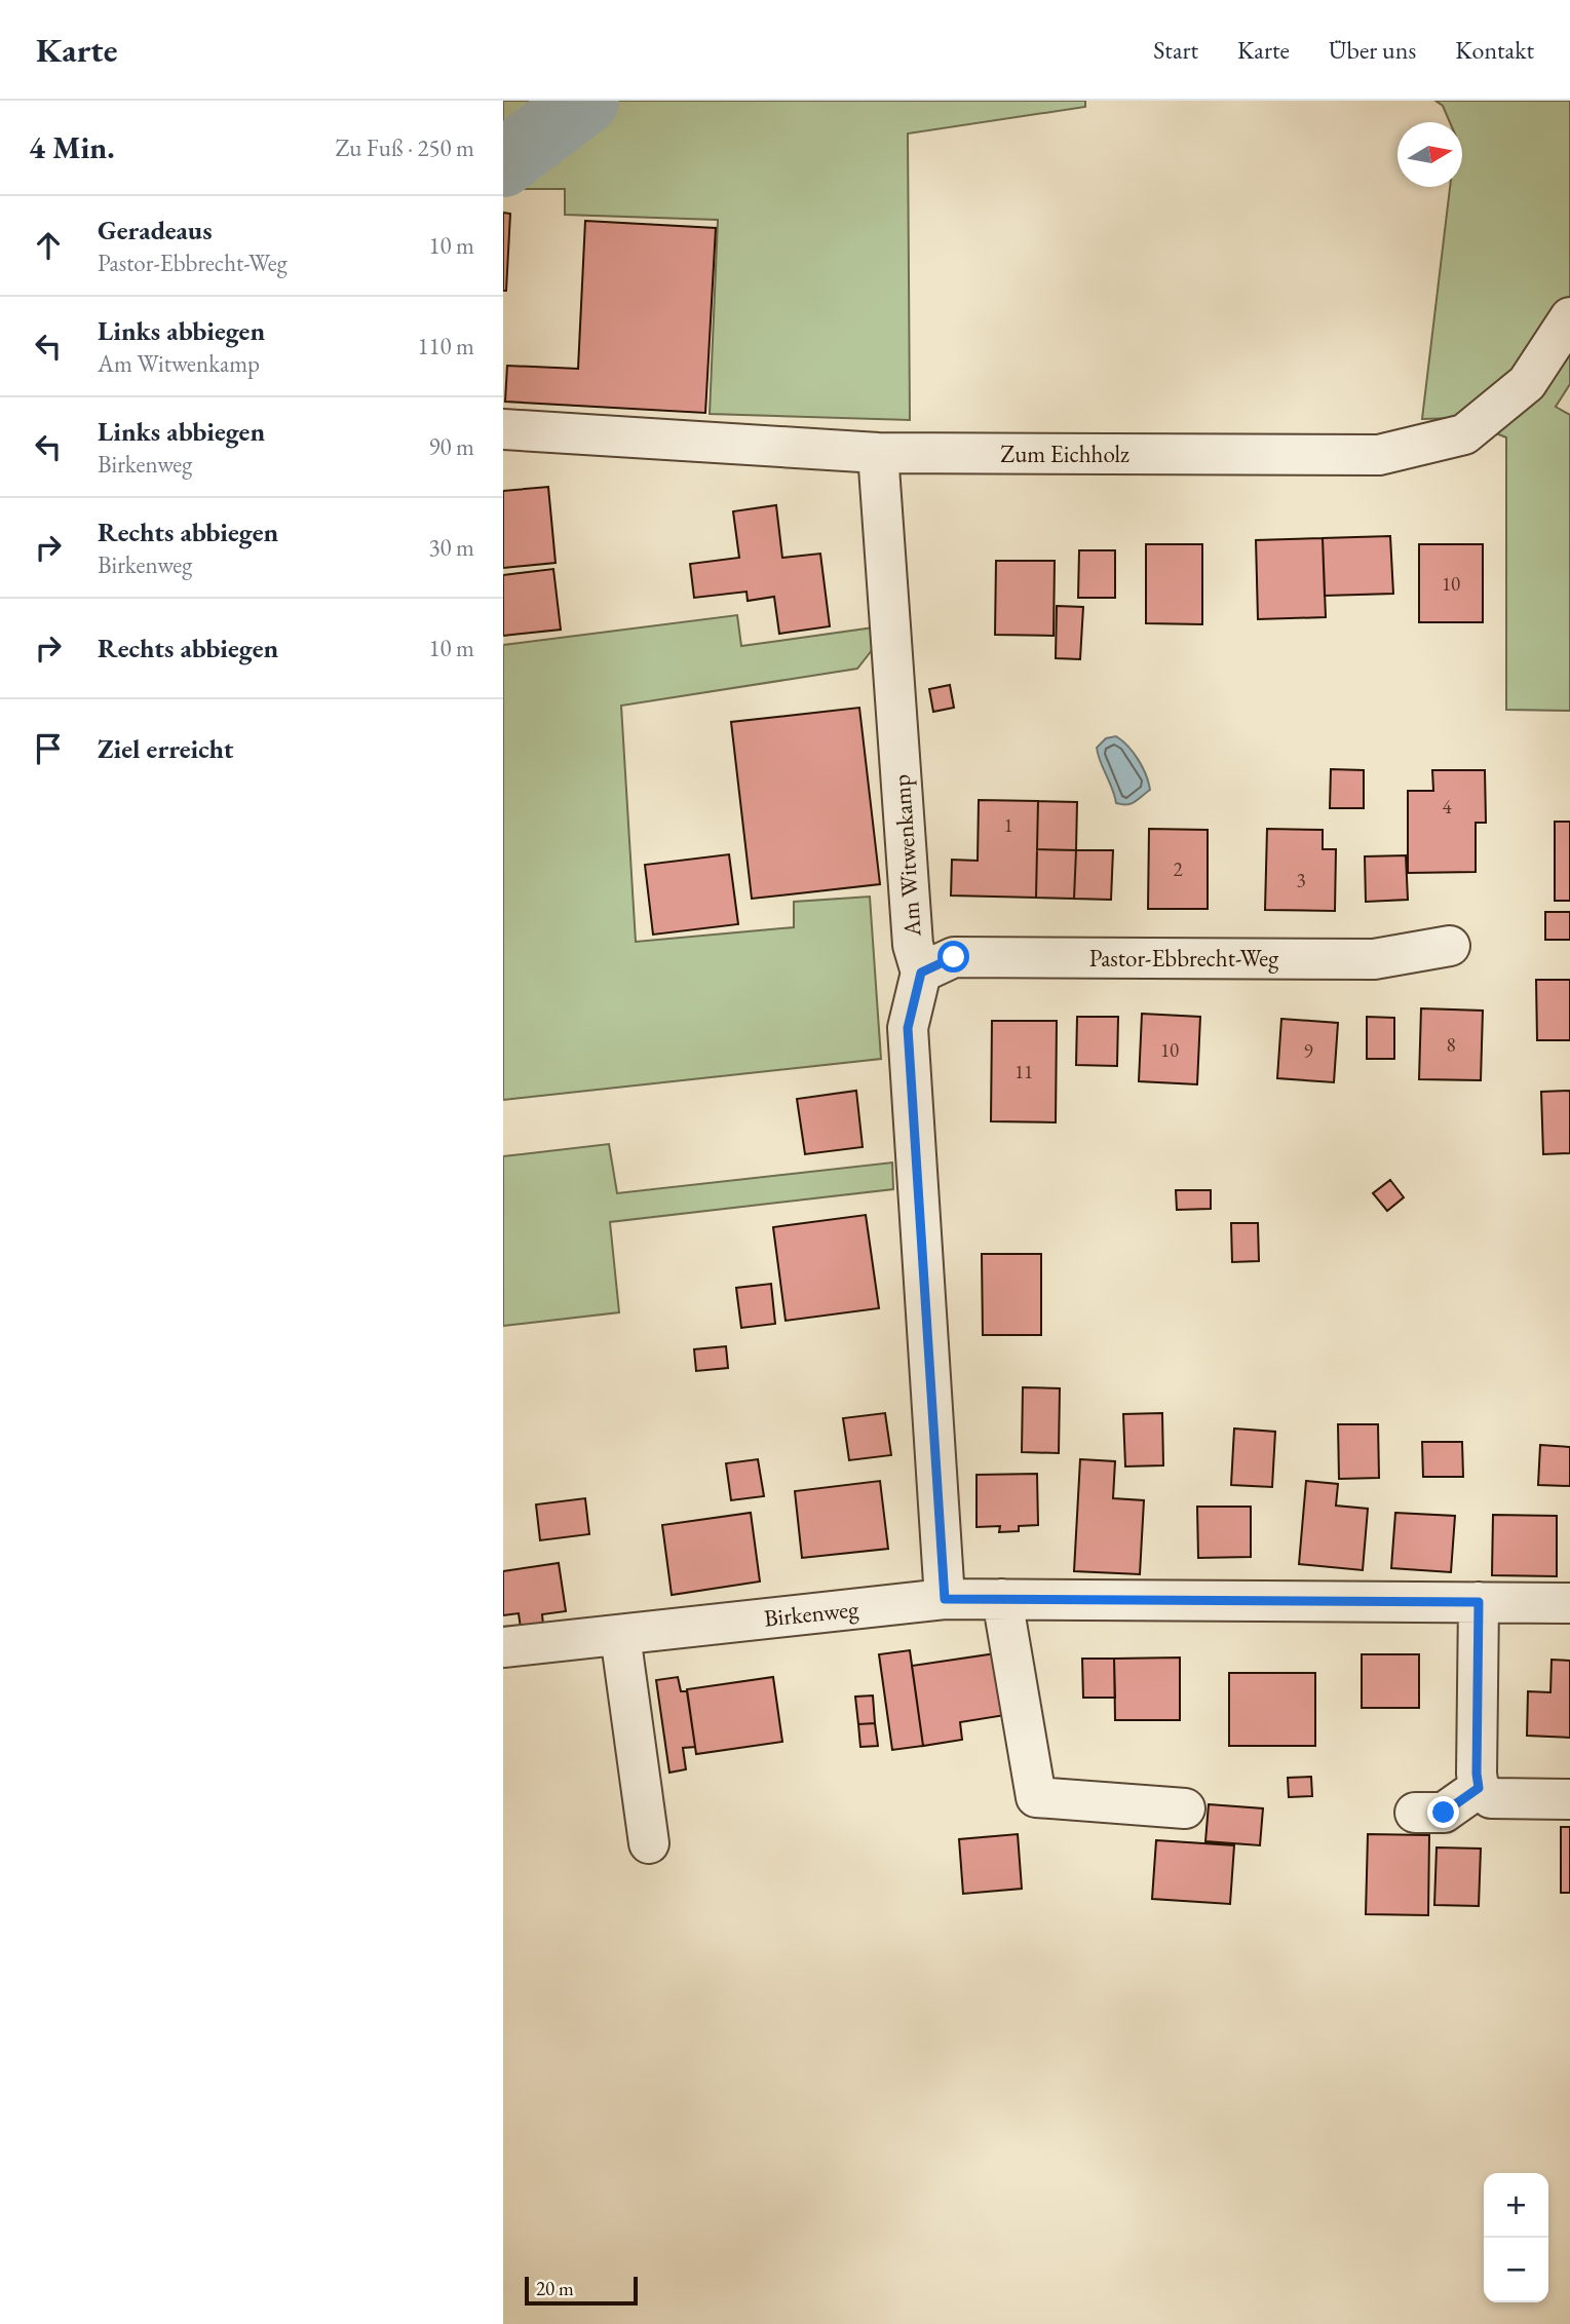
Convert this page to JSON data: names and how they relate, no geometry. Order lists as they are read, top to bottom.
{
  "streets": {
    "street": [
      "Zum Eichholz",
      "Am Witwenkamp",
      "Pastor-Ebbrecht-Weg",
      "Birkenweg"
    ]
  },
  "crossings": [
    ["Zum Eichholz", "Am Witwenkamp"],
    ["Am Witwenkamp", "Pastor-Ebbrecht-Weg"],
    ["Am Witwenkamp", "Birkenweg"]
  ],
  "house_numbers": [
    "10",
    "4",
    "1",
    "2",
    "3",
    "8",
    "10",
    "9",
    "11"
  ],
  "scale_bar": "20 m",
  "north": "right",
  "page": {
    "header": "Karte",
    "nav": [
      "Start",
      "Karte",
      "Über uns",
      "Kontakt"
    ],
    "heading": ["4 Min.", "Zu Fuß · 250 m"],
    "list": [
      ["Geradeaus", "Pastor-Ebbrecht-Weg", "10 m"],
      ["Links abbiegen", "Am Witwenkamp", "110 m"],
      ["Links abbiegen", "Birkenweg", "90 m"],
      ["Rechts abbiegen", "Birkenweg", "30 m"],
      ["Rechts abbiegen", "10 m"],
      "Ziel erreicht"
    ],
    "map_buttons": ["+", "−"],
    "scale": "20 m"
  }
}
